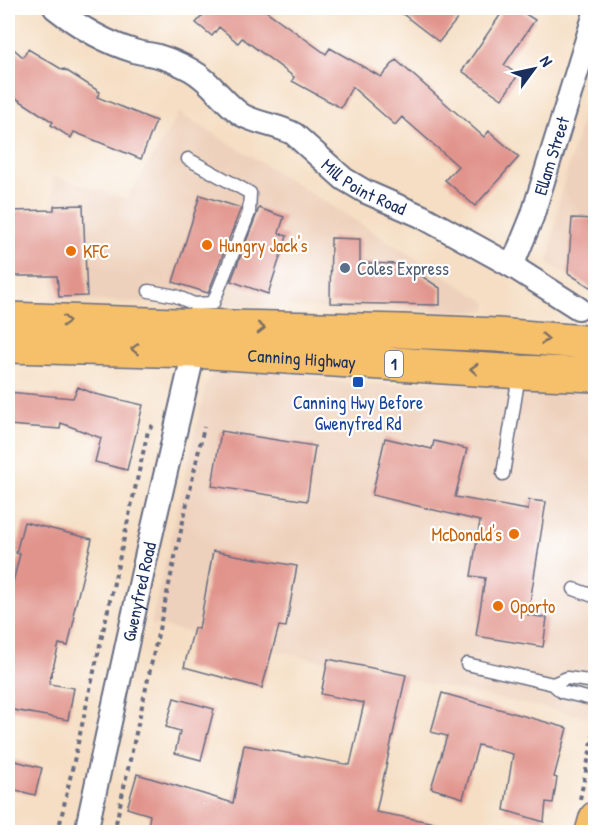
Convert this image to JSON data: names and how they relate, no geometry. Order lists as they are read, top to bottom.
{
  "streets": {
    "highway": ["Canning Highway", "1"],
    "street": ["Ellam Street", "Mill Point Road", "Gwenyfred Road"]
  },
  "crossings": [
    ["Ellam Street", "Mill Point Road"],
    ["Canning Highway", "Gwenyfred Road"]
  ],
  "places": {
    "other": [
      "Hungry Jack's",
      "KFC",
      "Coles Express",
      "McDonald's",
      "Oporto"
    ],
    "transit": ["Canning Hwy Before Gwenyfred Rd"]
  },
  "north": "top right"
}
